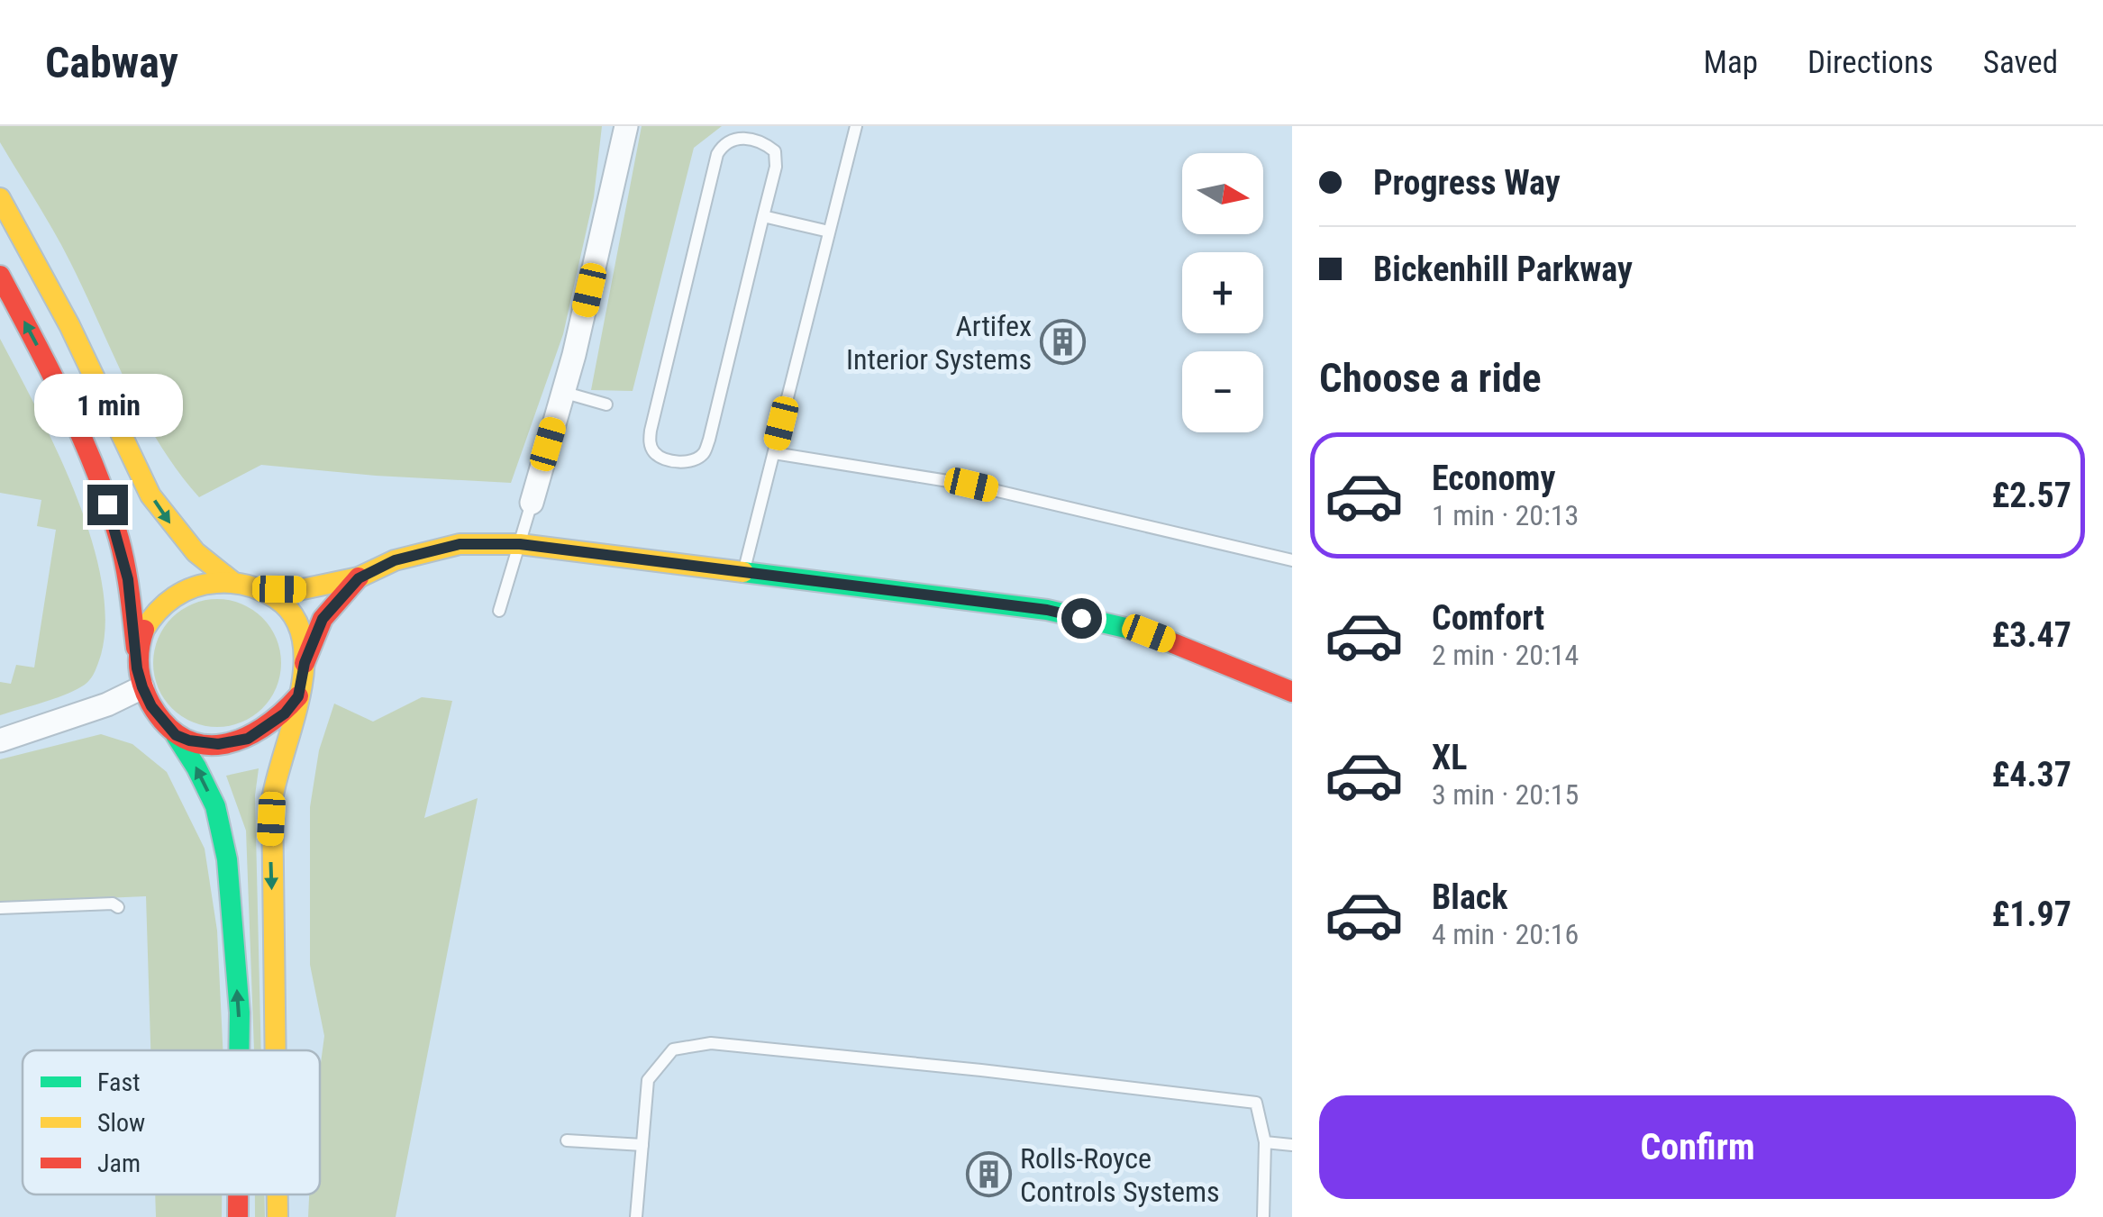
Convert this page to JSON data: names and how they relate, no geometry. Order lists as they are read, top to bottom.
{
  "places": {
    "building": ["Artifex Interior Systems", "Rolls-Royce Controls Systems"]
  },
  "legend": ["Fast", "Slow", "Jam"],
  "north": "right",
  "page": {
    "header": "Cabway",
    "nav": ["Map", "Directions", "Saved"],
    "banner": ["Progress Way", "Bickenhill Parkway"],
    "map_buttons": ["+", "−"],
    "heading": "Choose a ride",
    "bubble": "1 min",
    "list": [
      {
        "name": "Economy",
        "note": "1 min · 20:13",
        "value": "£2.57"
      },
      {
        "name": "Comfort",
        "note": "2 min · 20:14",
        "value": "£3.47"
      },
      {
        "name": "XL",
        "note": "3 min · 20:15",
        "value": "£4.37"
      },
      {
        "name": "Black",
        "note": "4 min · 20:16",
        "value": "£1.97"
      }
    ],
    "buttons": "Confirm"
  }
}
